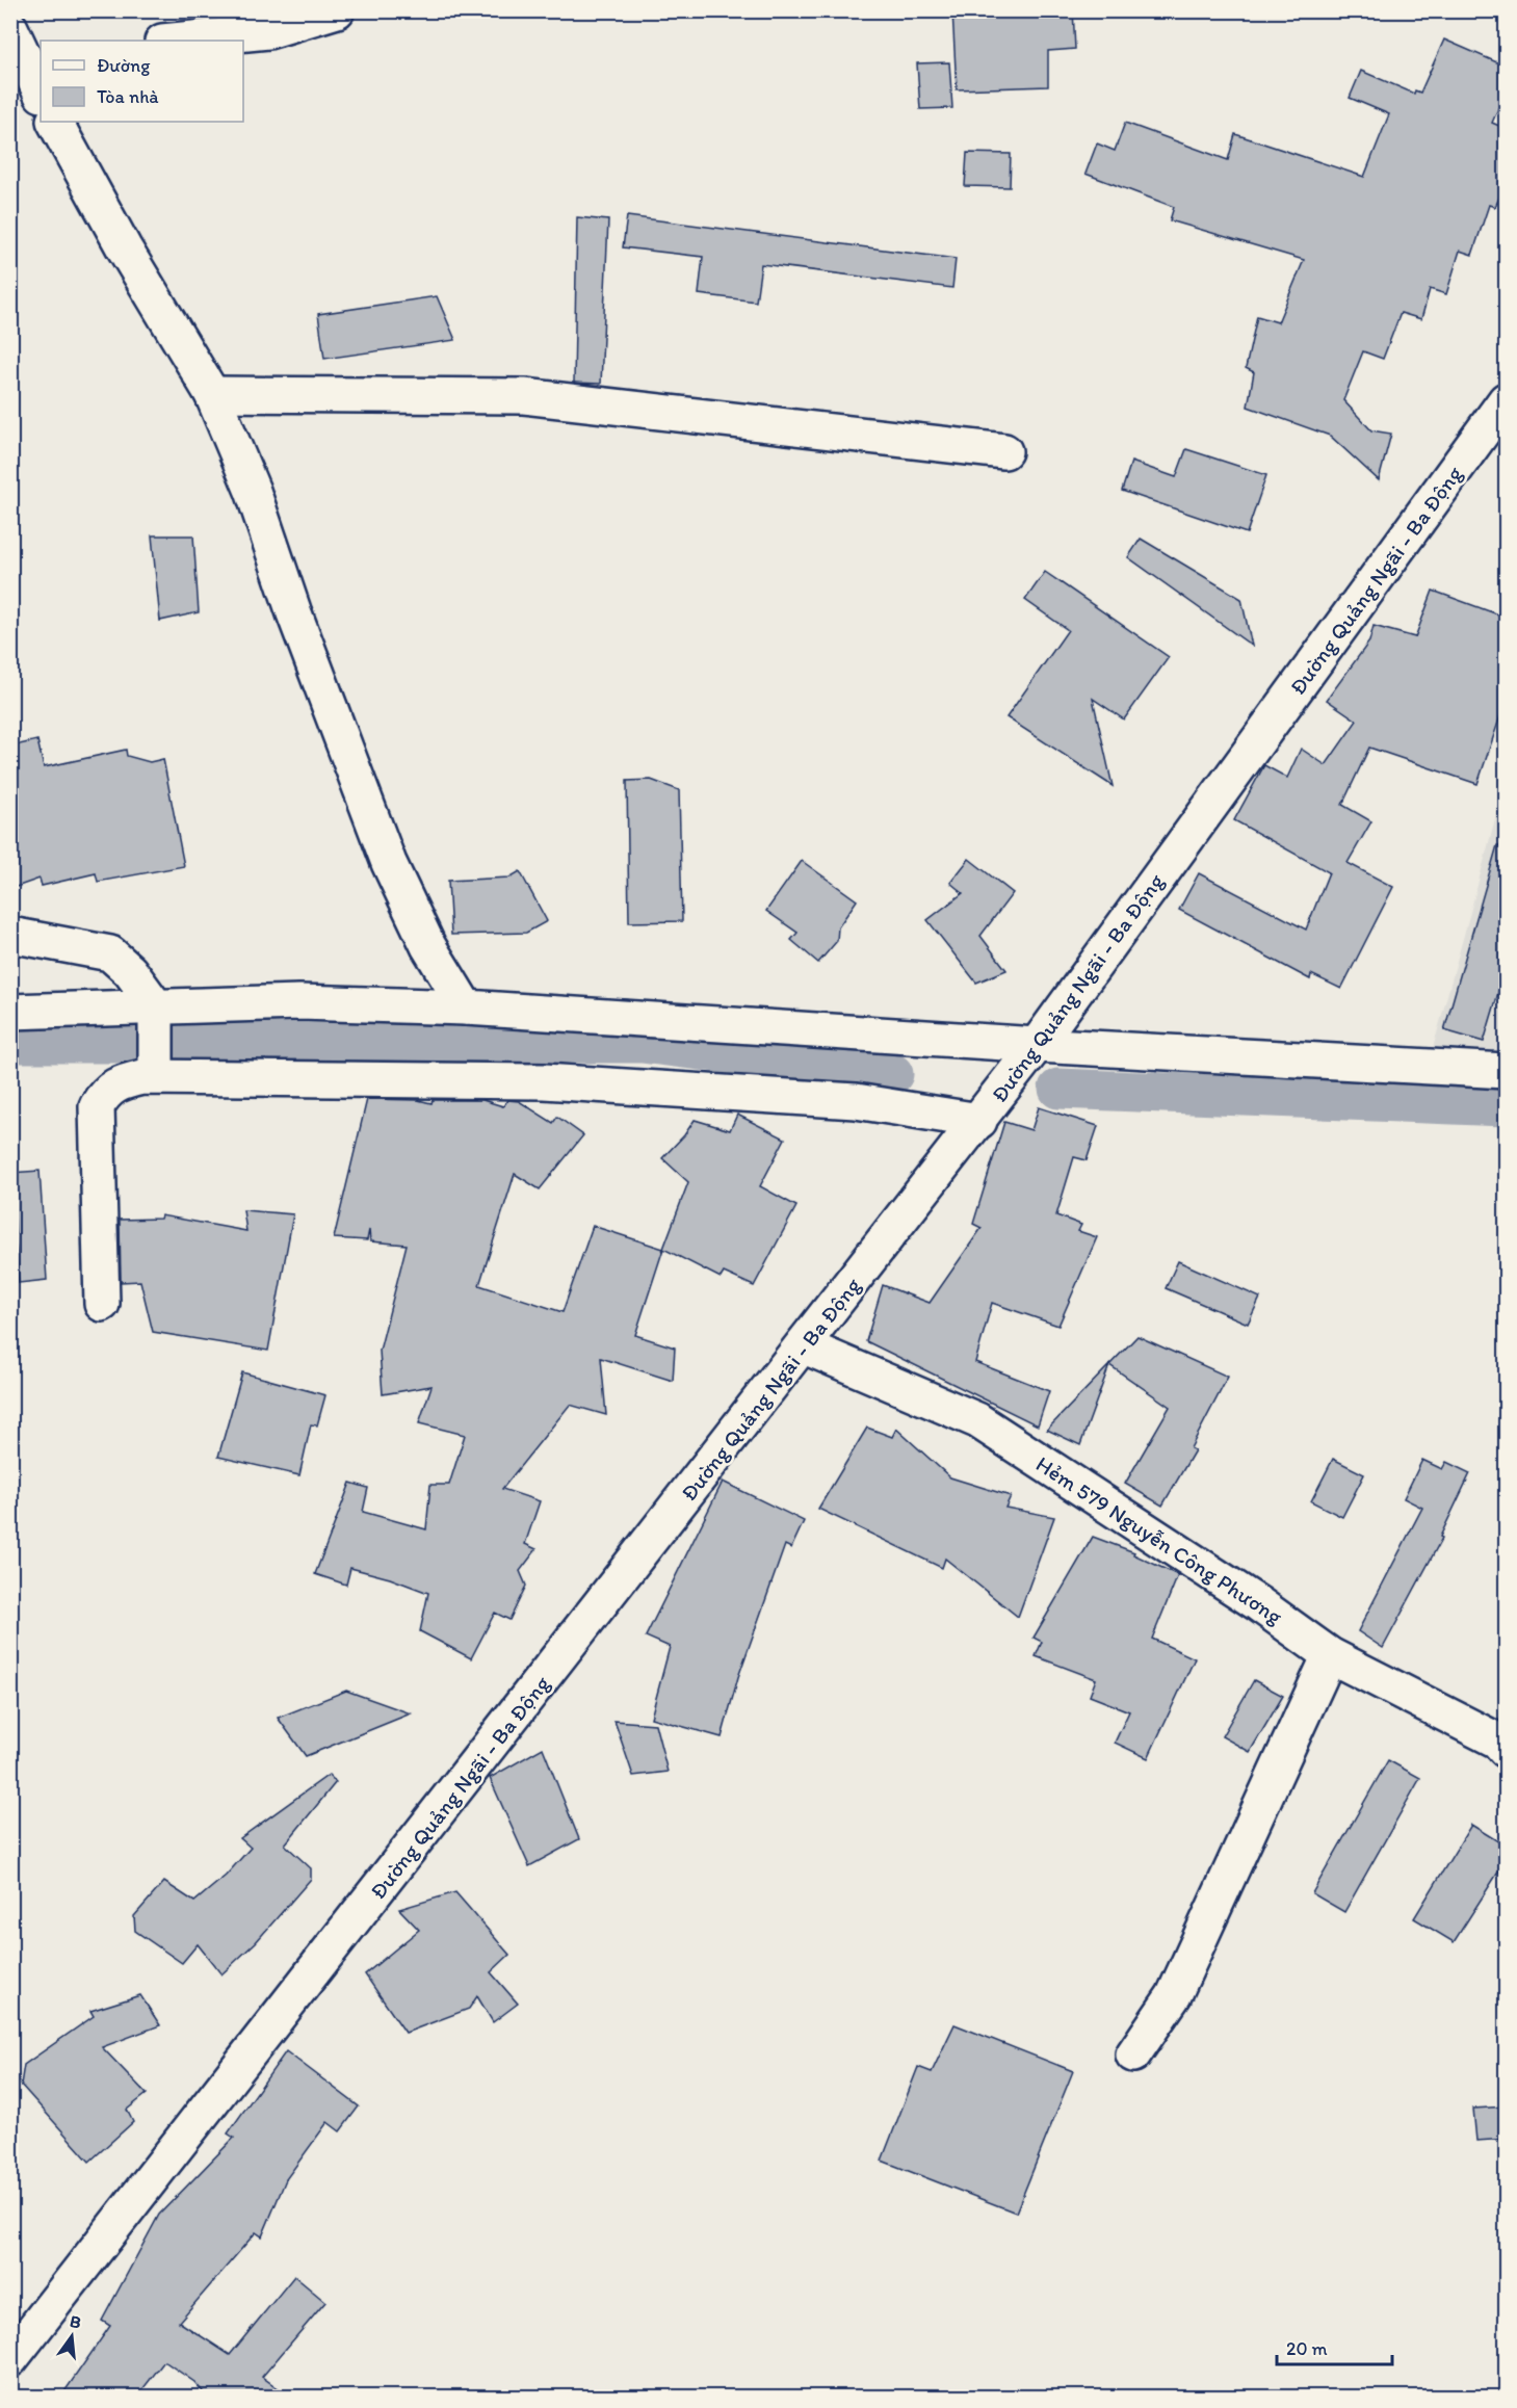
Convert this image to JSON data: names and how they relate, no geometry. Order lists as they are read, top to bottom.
{
  "streets": {
    "street": ["Đường Quảng Ngãi - Ba Động", "Hẻm 579 Nguyễn Công Phương"]
  },
  "crossings": [
    ["Đường Quảng Ngãi - Ba Động", "Hẻm 579 Nguyễn Công Phương"]
  ],
  "legend": ["Đường", "Tòa nhà"],
  "scale_bar": "20 m",
  "north": "top"
}
